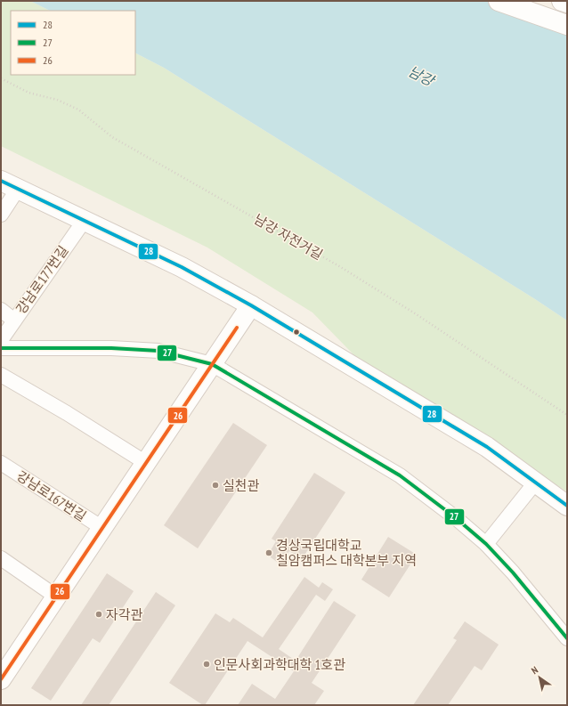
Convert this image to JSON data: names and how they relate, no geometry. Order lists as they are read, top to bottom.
{
  "streets": {
    "street": ["강남로177번길", "강남로167번길"],
    "path": ["남강 자전거길"]
  },
  "water": ["남강"],
  "places": [
    "실천관",
    "경상국립대학교 칠암캠퍼스 대학본부 지역",
    "자각관",
    "인문사회과학대학 1호관"
  ],
  "lines": ["transit line 28", "transit line 26", "transit line 27"],
  "legend": ["28", "27", "26"],
  "north": "top left"
}
